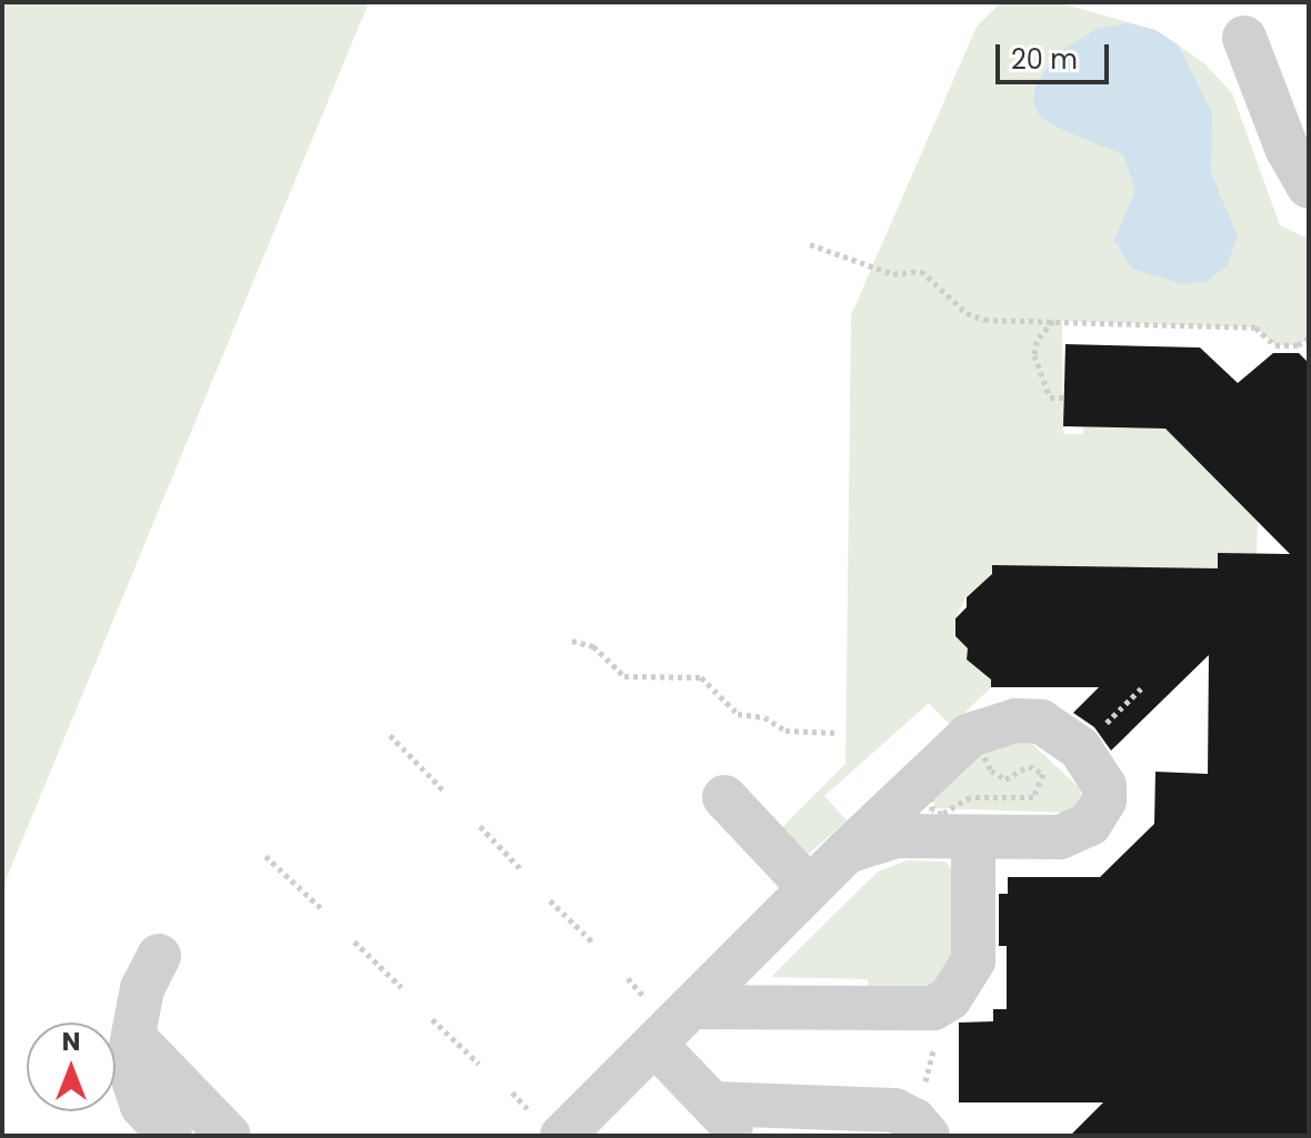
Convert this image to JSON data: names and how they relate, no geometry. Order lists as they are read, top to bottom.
{
  "scale_bar": "20 m",
  "north": "top"
}
